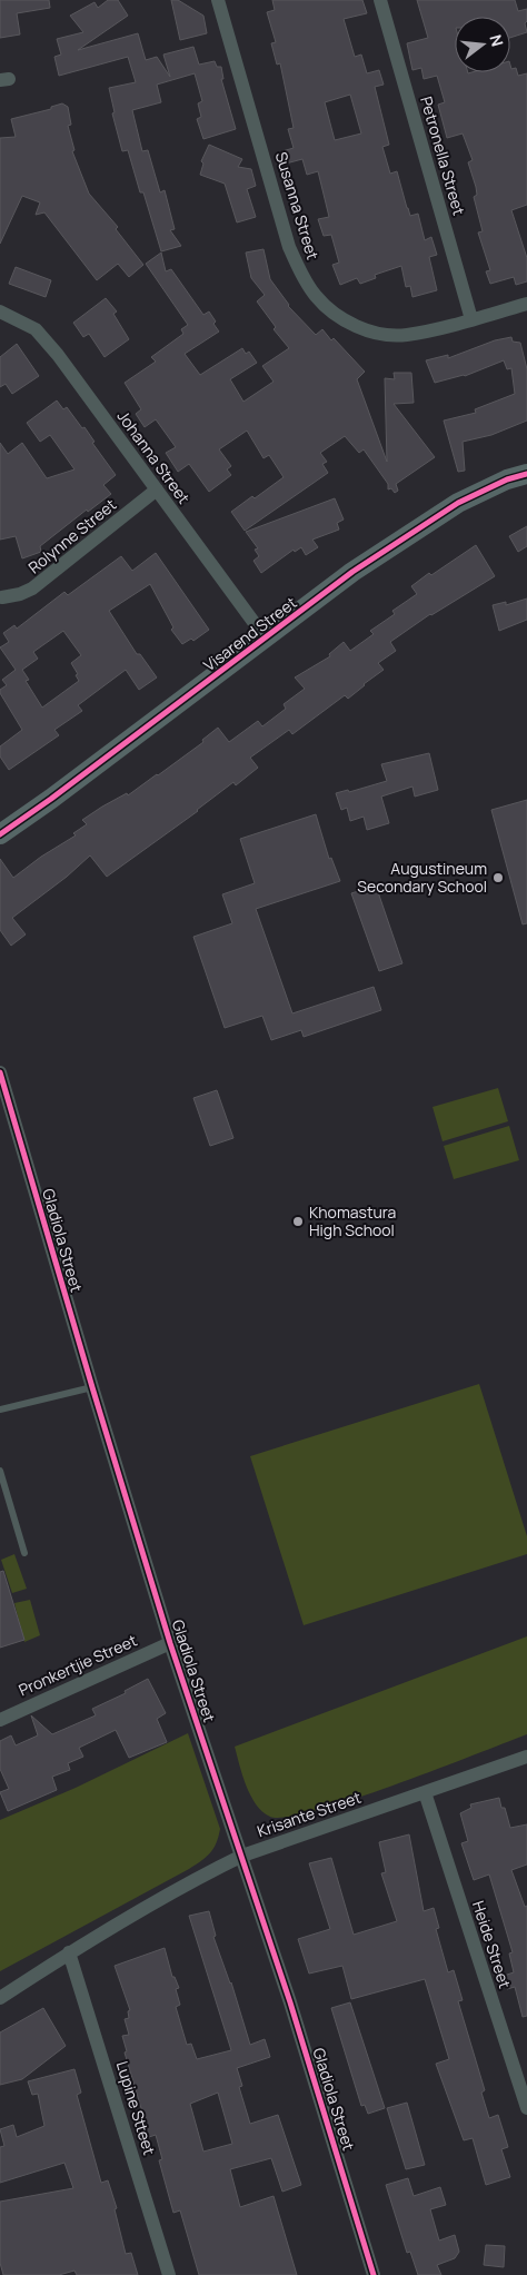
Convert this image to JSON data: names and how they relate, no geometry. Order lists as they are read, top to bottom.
{
  "streets": {
    "street": [
      "Petronella Street",
      "Susanna Street",
      "Johanna Street",
      "Rolynne Street",
      "Visarend Street",
      "Gladiola Street",
      "Pronkertjie Street",
      "Krisante Street",
      "Heide Street",
      "Lupine Stteet"
    ]
  },
  "crossings": [
    ["Petronella Street", "Susanna Street"],
    ["Johanna Street", "Rolynne Street"],
    ["Johanna Street", "Visarend Street"],
    ["Gladiola Street", "Pronkertjie Street"],
    ["Gladiola Street", "Krisante Street"],
    ["Krisante Street", "Heide Street"],
    ["Krisante Street", "Lupine Stteet"]
  ],
  "places": ["Augustineum Secondary School", "Khomastura High School"],
  "north": "right"
}
